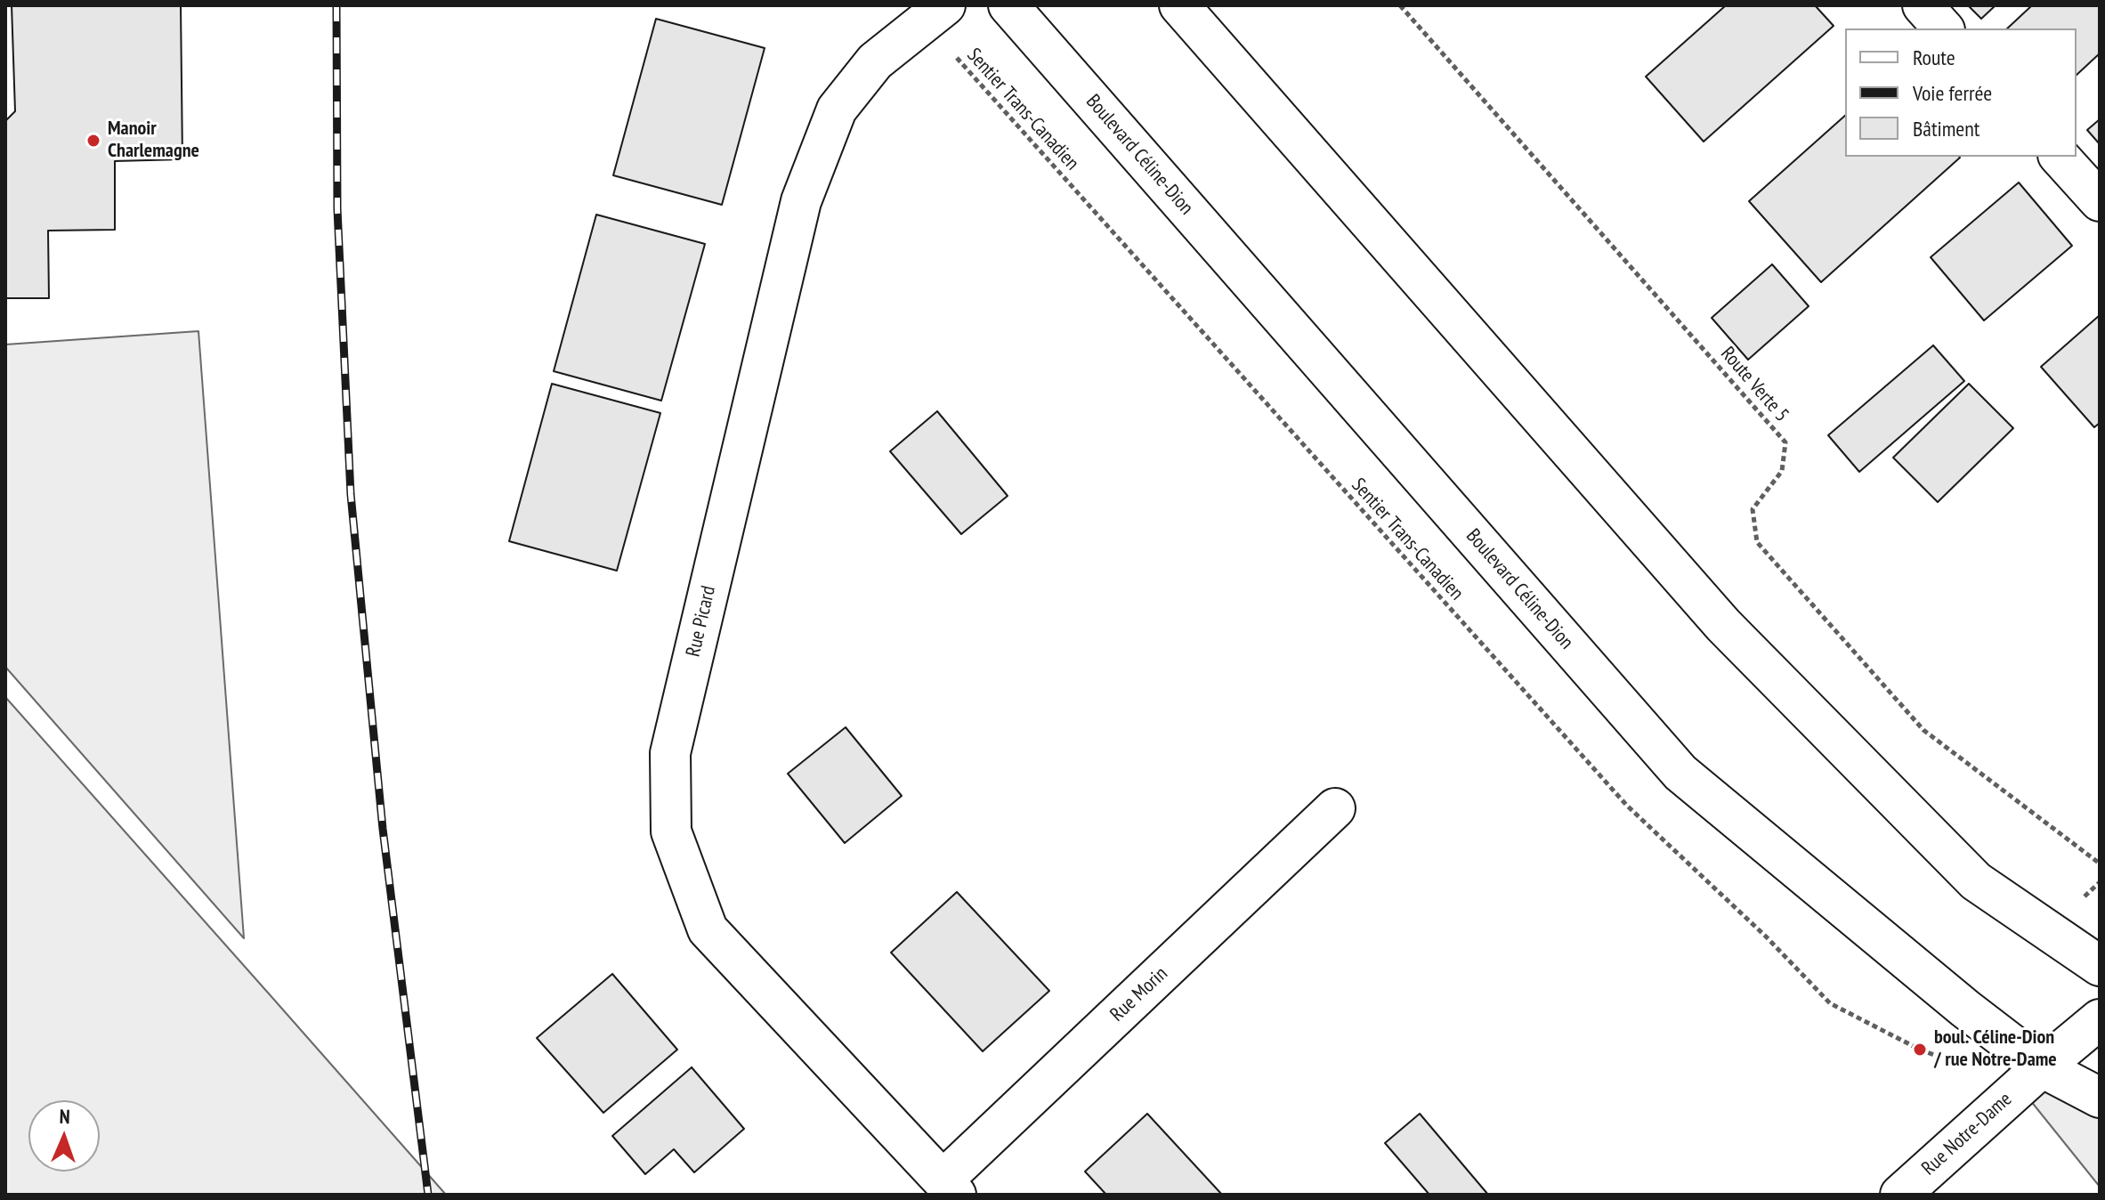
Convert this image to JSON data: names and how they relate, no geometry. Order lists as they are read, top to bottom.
{
  "streets": {
    "main road": [
      "Boulevard Céline-Dion",
      "Rue Picard",
      "Rue Morin",
      "Rue Notre-Dame"
    ],
    "path": ["Sentier Trans-Canadien", "Route Verte 5"]
  },
  "crossings": [
    ["Sentier Trans-Canadien", "Rue Picard"],
    ["Boulevard Céline-Dion", "Rue Notre-Dame"],
    ["Rue Picard", "Rue Morin"]
  ],
  "places": ["Manoir Charlemagne", "boul. Céline-Dion / rue Notre-Dame"],
  "legend": ["Route", "Voie ferrée", "Bâtiment"],
  "north": "top"
}
